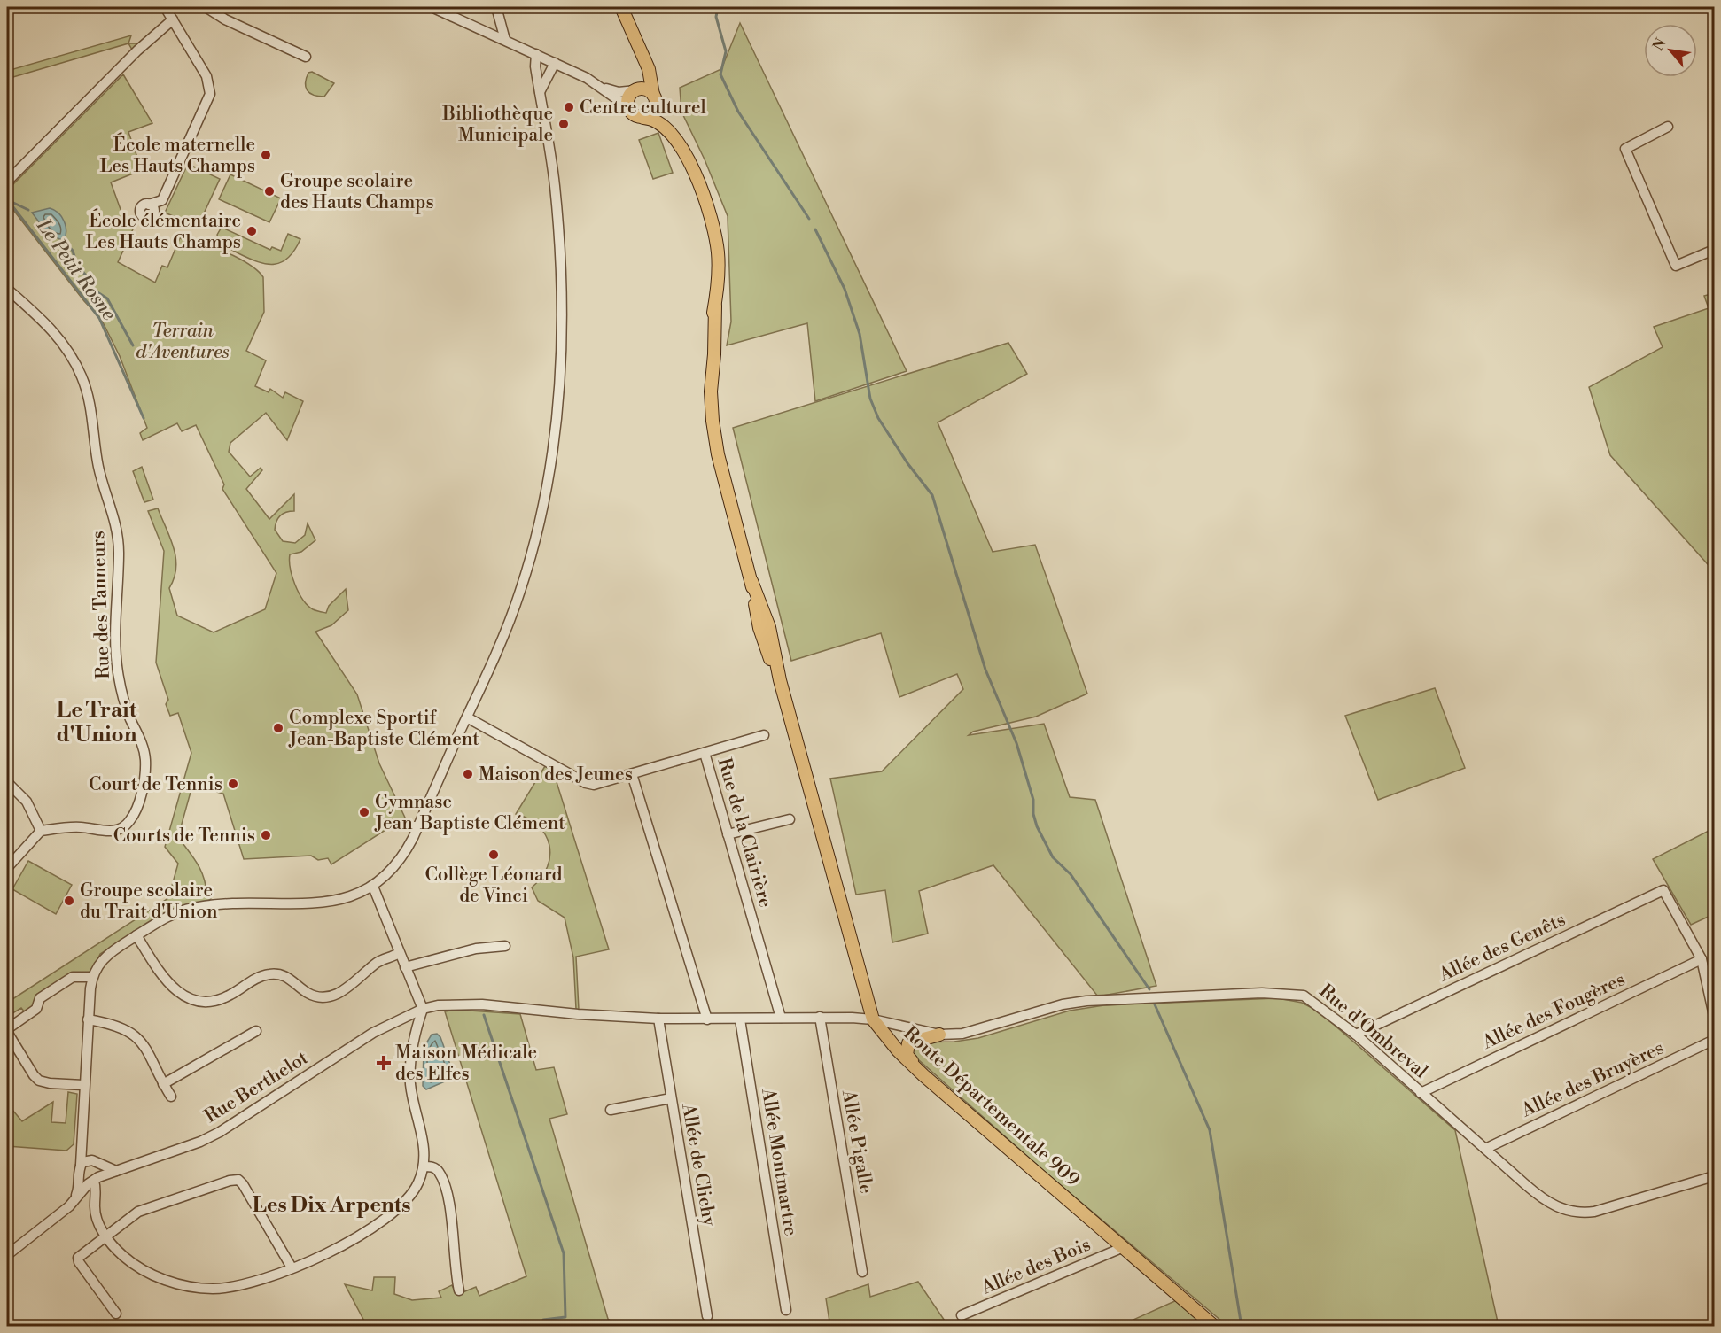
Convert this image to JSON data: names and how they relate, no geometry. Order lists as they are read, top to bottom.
{
  "streets": {
    "main road": ["Route Départementale 909"],
    "street": [
      "Rue des Tanneurs",
      "Rue de la Clairière",
      "Allée des Genêts",
      "Allée des Fougères",
      "Rue d'Ombreval",
      "Allée des Bruyères",
      "Rue Berthelot",
      "Allée Pigalle",
      "Allée Montmartre",
      "Allée de Clichy",
      "Allée des Bois"
    ]
  },
  "crossings": [
    ["Rue de la Clairière", "Rue d'Ombreval"],
    ["Allée des Genêts", "Allée des Fougères"],
    ["Allée des Genêts", "Rue d'Ombreval"],
    ["Allée des Fougères", "Rue d'Ombreval"],
    ["Rue d'Ombreval", "Allée des Bruyères"],
    ["Rue d'Ombreval", "Rue Berthelot"],
    ["Rue d'Ombreval", "Route Départementale 909"],
    ["Rue d'Ombreval", "Allée Pigalle"],
    ["Rue d'Ombreval", "Allée Montmartre"],
    ["Rue d'Ombreval", "Allée de Clichy"],
    ["Rue Berthelot", "Allée de Clichy"],
    ["Route Départementale 909", "Allée des Bois"]
  ],
  "districts": ["Le Trait d'Union", "Les Dix Arpents"],
  "water": ["Le Petit Rosne"],
  "parks": ["Terrain d'Aventures"],
  "places": {
    "other": [
      "Centre culturel",
      "Bibliothèque Municipale",
      "École maternelle Les Hauts Champs",
      "Groupe scolaire des Hauts Champs",
      "École élémentaire Les Hauts Champs",
      "Complexe Sportif Jean-Baptiste Clément",
      "Maison des Jeunes",
      "Court de Tennis",
      "Gymnase Jean-Baptiste Clément",
      "Courts de Tennis",
      "Collège Léonard de Vinci",
      "Groupe scolaire du Trait d'Union"
    ],
    "health": ["Maison Médicale des Elfes"]
  },
  "north": "top left"
}
